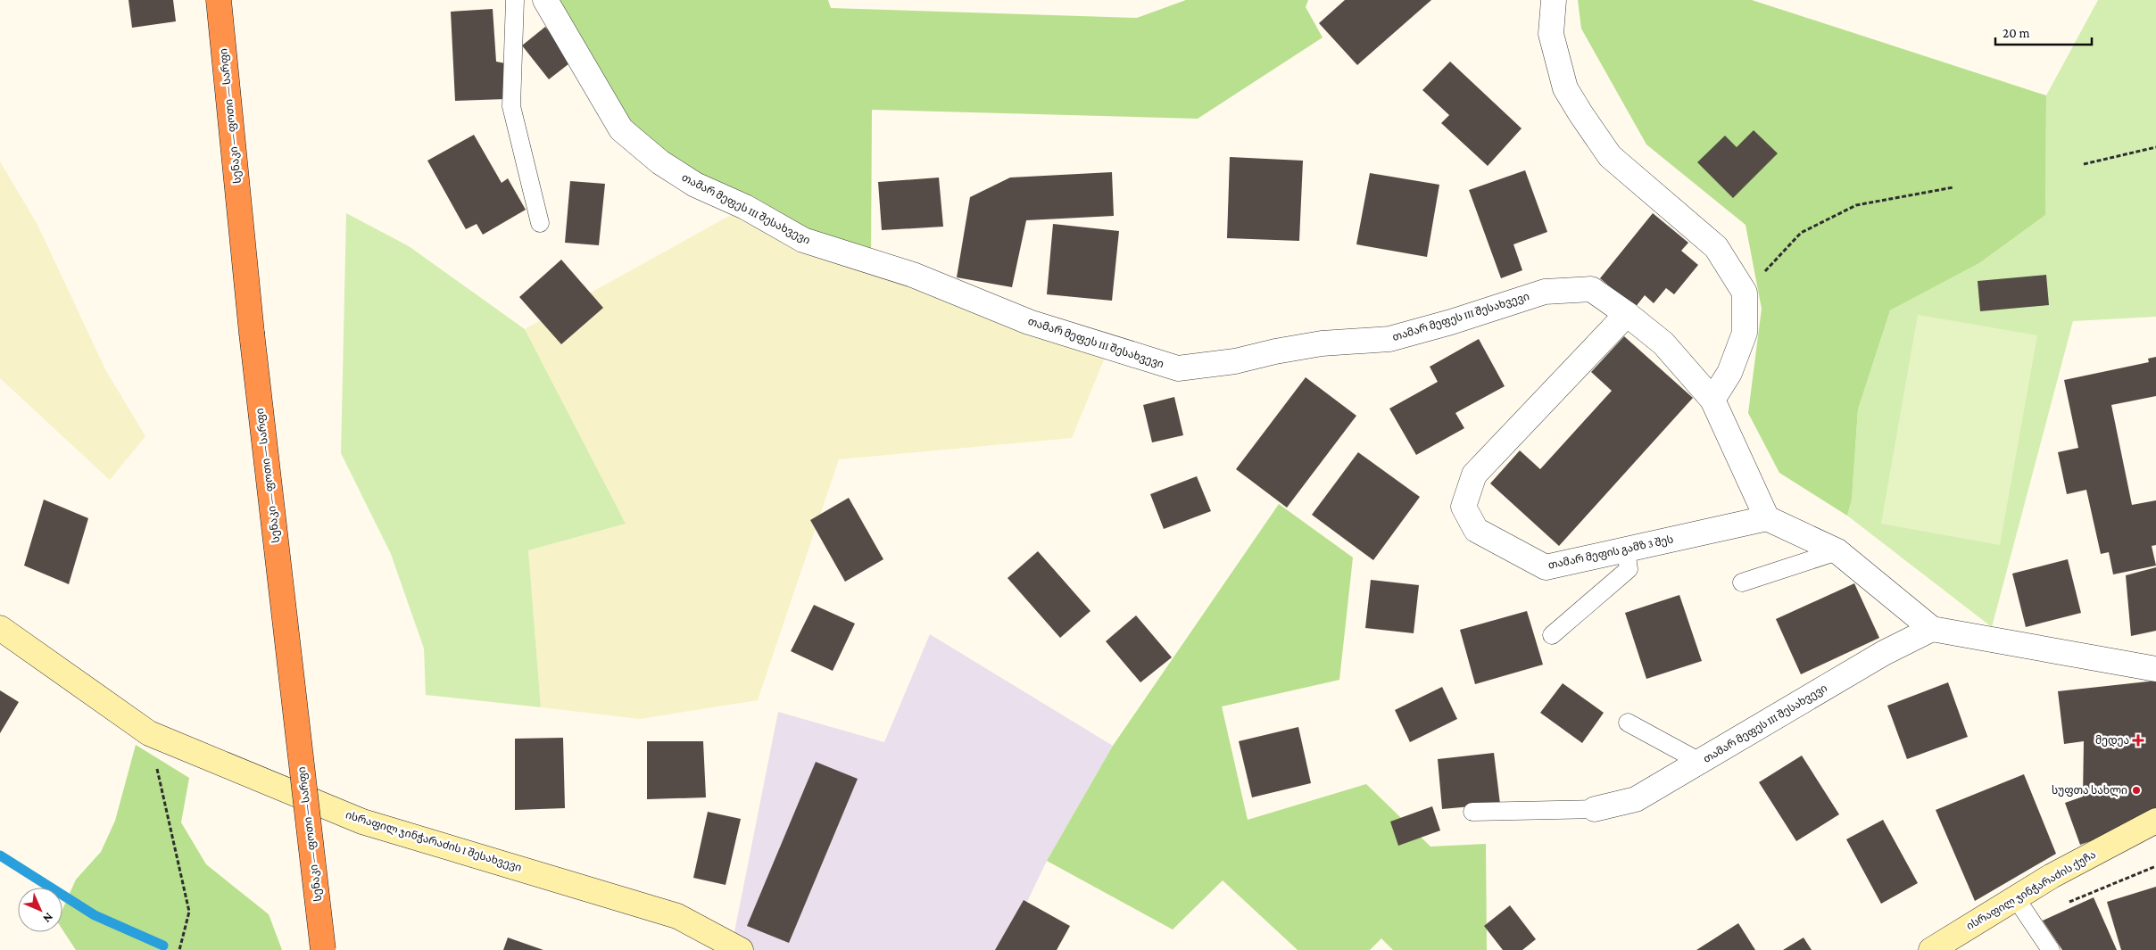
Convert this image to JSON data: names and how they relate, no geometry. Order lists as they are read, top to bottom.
{
  "streets": {
    "highway": ["სენაკი — ფოთი — სარფი"],
    "street": [
      "თამარ მეფეს III შესახვევი",
      "თამარ მეფის გამზ 3 შეს",
      "ისრაფილ ჯინჭარაძის I შესახვევი",
      "ისრაფილ ჯინჭარაძის ქუჩა"
    ]
  },
  "crossings": [
    ["თამარ მეფეს III შესახვევი", "თამარ მეფის გამზ 3 შეს"]
  ],
  "places": {
    "health": ["მედეა"],
    "other": ["სუფთა სახლი"]
  },
  "scale_bar": "20 m",
  "north": "bottom right"
}
